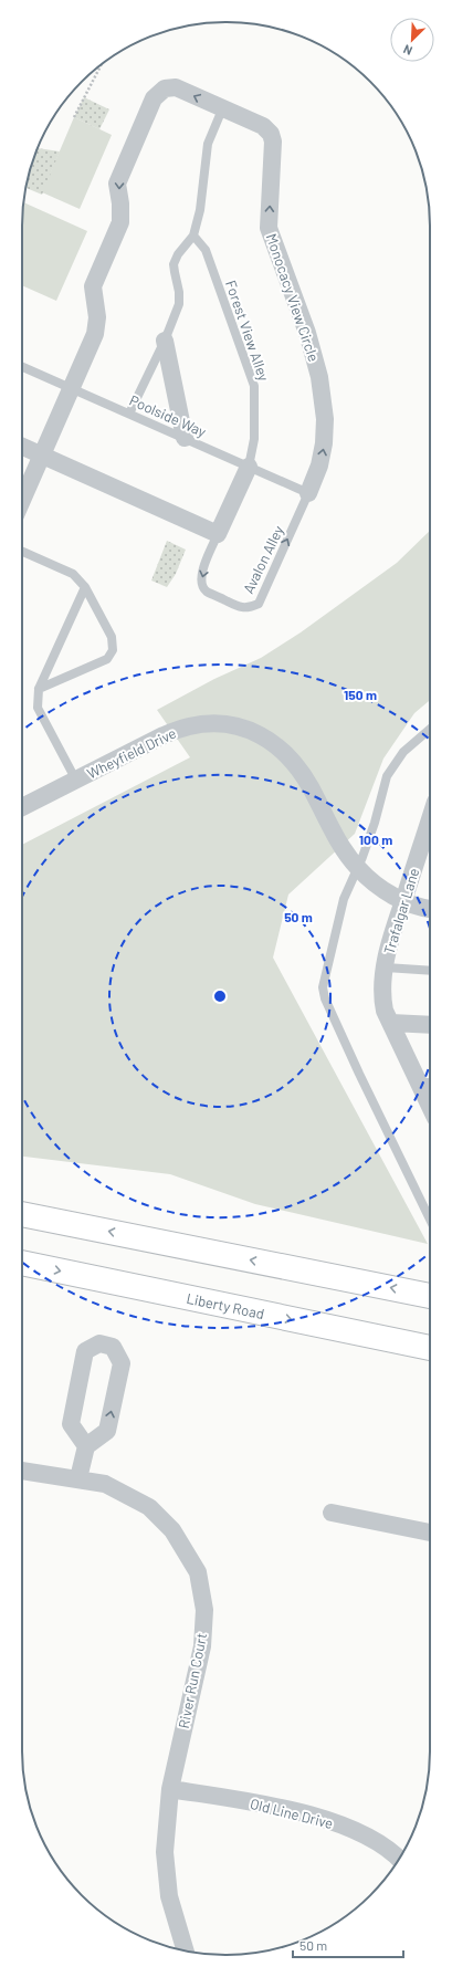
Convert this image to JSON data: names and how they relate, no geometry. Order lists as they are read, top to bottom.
{
  "streets": {
    "main road": ["Liberty Road"],
    "street": [
      "Monocacy View Circle",
      "Wheyfield Drive",
      "Trafalgar Lane",
      "River Run Court",
      "Old Line Drive"
    ],
    "lane": ["Forest View Alley", "Poolside Way", "Avalon Alley"]
  },
  "crossings": [
    ["Monocacy View Circle", "Poolside Way"],
    ["Monocacy View Circle", "Avalon Alley"],
    ["Forest View Alley", "Poolside Way"],
    ["Poolside Way", "Avalon Alley"],
    ["Wheyfield Drive", "Trafalgar Lane"],
    ["River Run Court", "Old Line Drive"]
  ],
  "scale_bar": "50 m",
  "north": "bottom left",
  "rings": ["150 m", "100 m", "50 m"]
}
